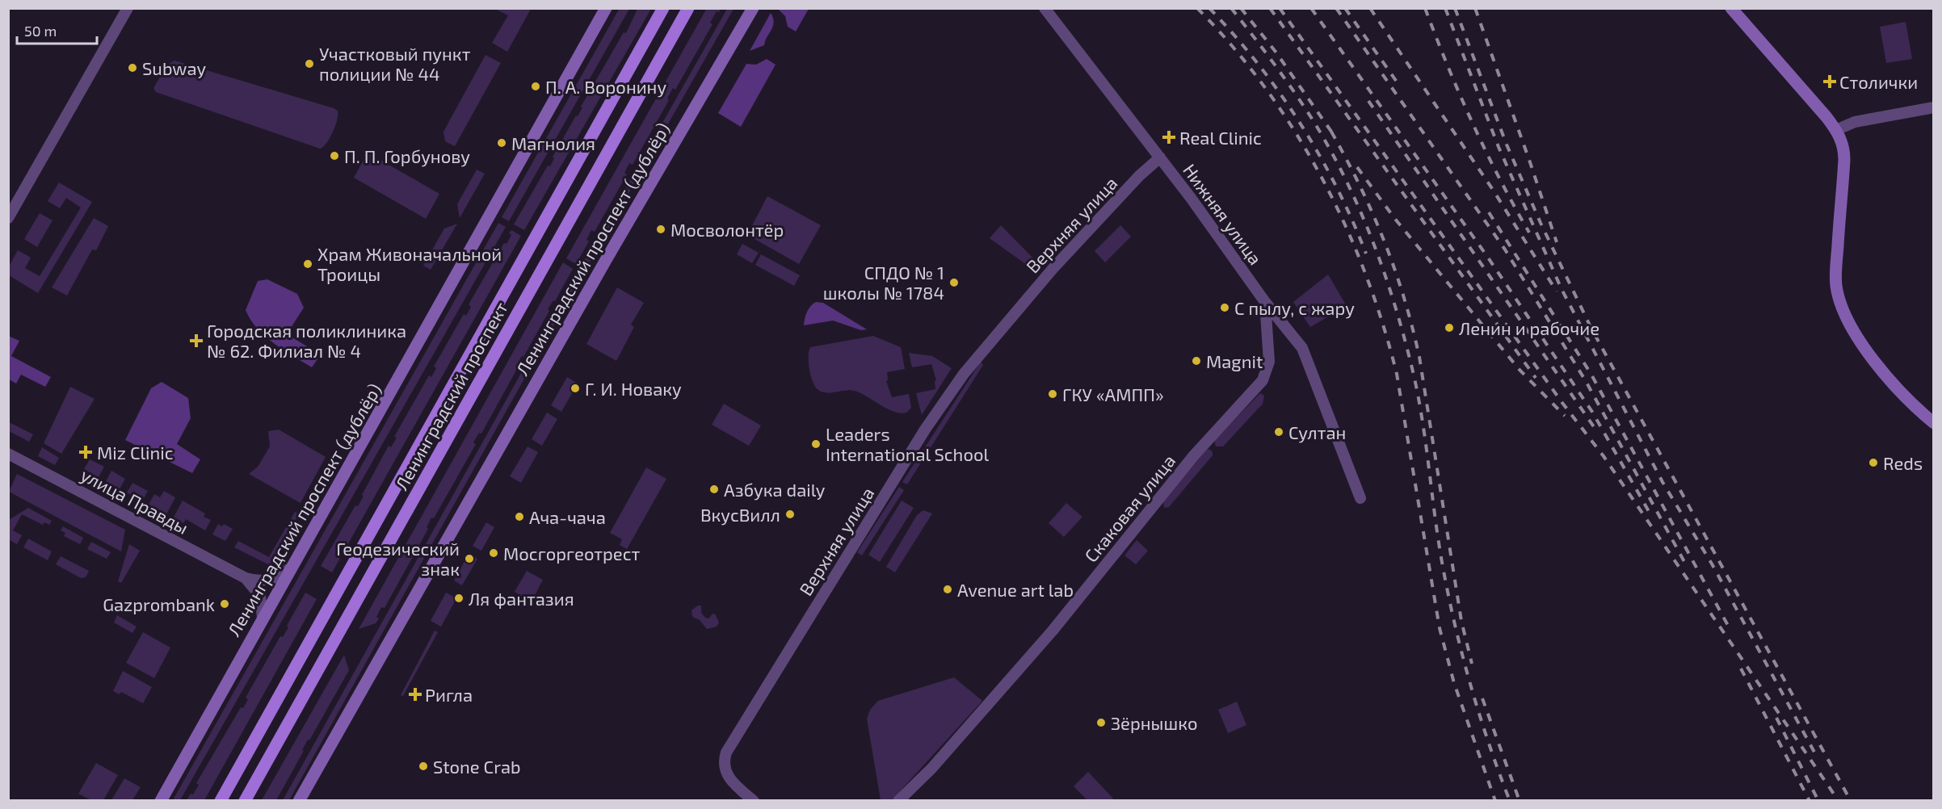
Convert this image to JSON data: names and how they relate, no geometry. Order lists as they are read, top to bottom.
{
  "streets": {
    "main road": ["Ленинградский проспект (дублёр)", "Ленинградский проспект"],
    "street": [
      "Нижняя улица",
      "Верхняя улица",
      "улица Правды",
      "Скаковая улица"
    ]
  },
  "crossings": [
    ["Нижняя улица", "Верхняя улица"],
    ["Нижняя улица", "Скаковая улица"],
    ["Ленинградский проспект (дублёр)", "улица Правды"]
  ],
  "places": {
    "other": [
      "Участковый пункт полиции № 44",
      "Subway",
      "П. А. Воронину",
      "Магнолия",
      "П. П. Горбунову",
      "Мосволонтёр",
      "Храм Живоначальной Троицы",
      "СПДО № 1 школы № 1784",
      "С пылу, с жару",
      "Ленин и рабочие",
      "Magnit",
      "Г. И. Новаку",
      "ГКУ «АМПП»",
      "Султан",
      "Leaders International School",
      "Reds",
      "Азбука daily",
      "ВкусВилл",
      "Ача-чача",
      "Мосгоргеотрест",
      "Геодезический знак",
      "Avenue art lab",
      "Ля фантазия",
      "Gazprombank",
      "Зёрнышко",
      "Stone Crab"
    ],
    "health": [
      "Столички",
      "Real Clinic",
      "Городская поликлиника № 62. Филиал № 4",
      "Miz Clinic",
      "Ригла"
    ]
  },
  "scale_bar": "50 m"
}
